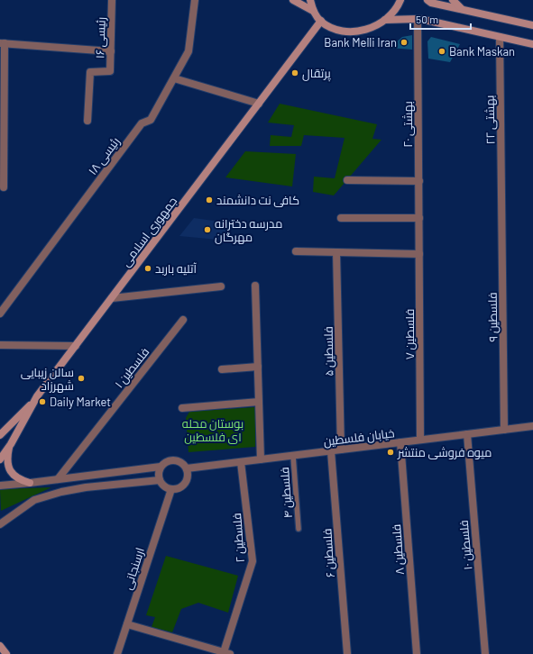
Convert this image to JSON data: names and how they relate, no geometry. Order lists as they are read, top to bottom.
{
  "streets": {
    "main road": ["جمهوری اسلامی"],
    "street": [
      "رئیسی ۱۶",
      "بهشتی ۲۲",
      "بهشتی ۲۰",
      "رئیسی ۱۸",
      "فلسطین ۹",
      "فلسطین ۷",
      "فلسطین ۵",
      "فلسطین ۱",
      "خیابان فلسطین",
      "فلسطین ۲",
      "فلسطین ۱۰",
      "فلسطین ۸",
      "فلسطین ۶",
      "ارسنجانی"
    ],
    "lane": ["فلسطین ۴"]
  },
  "crossings": [
    ["بهشتی ۲۲", "فلسطین ۹"],
    ["بهشتی ۲۰", "فلسطین ۷"],
    ["فلسطین ۹", "خیابان فلسطین"],
    ["فلسطین ۷", "خیابان فلسطین"],
    ["فلسطین ۵", "خیابان فلسطین"],
    ["خیابان فلسطین", "فلسطین ۴"],
    ["خیابان فلسطین", "فلسطین ۲"],
    ["خیابان فلسطین", "فلسطین ۱۰"],
    ["خیابان فلسطین", "فلسطین ۸"],
    ["خیابان فلسطین", "فلسطین ۶"],
    ["خیابان فلسطین", "ارسنجانی"]
  ],
  "parks": ["بوستان محله ای فلسطین"],
  "places": [
    "Bank Melli Iran",
    "Bank Maskan",
    "پرتقال",
    "کافی نت دانشمند",
    "مدرسه دخترانه مهرگان",
    "آتلیه باربد",
    "سالن زیبایی شهرزاد",
    "Daily Market",
    "میوه فروشی منتشر"
  ],
  "scale_bar": "50 m"
}
